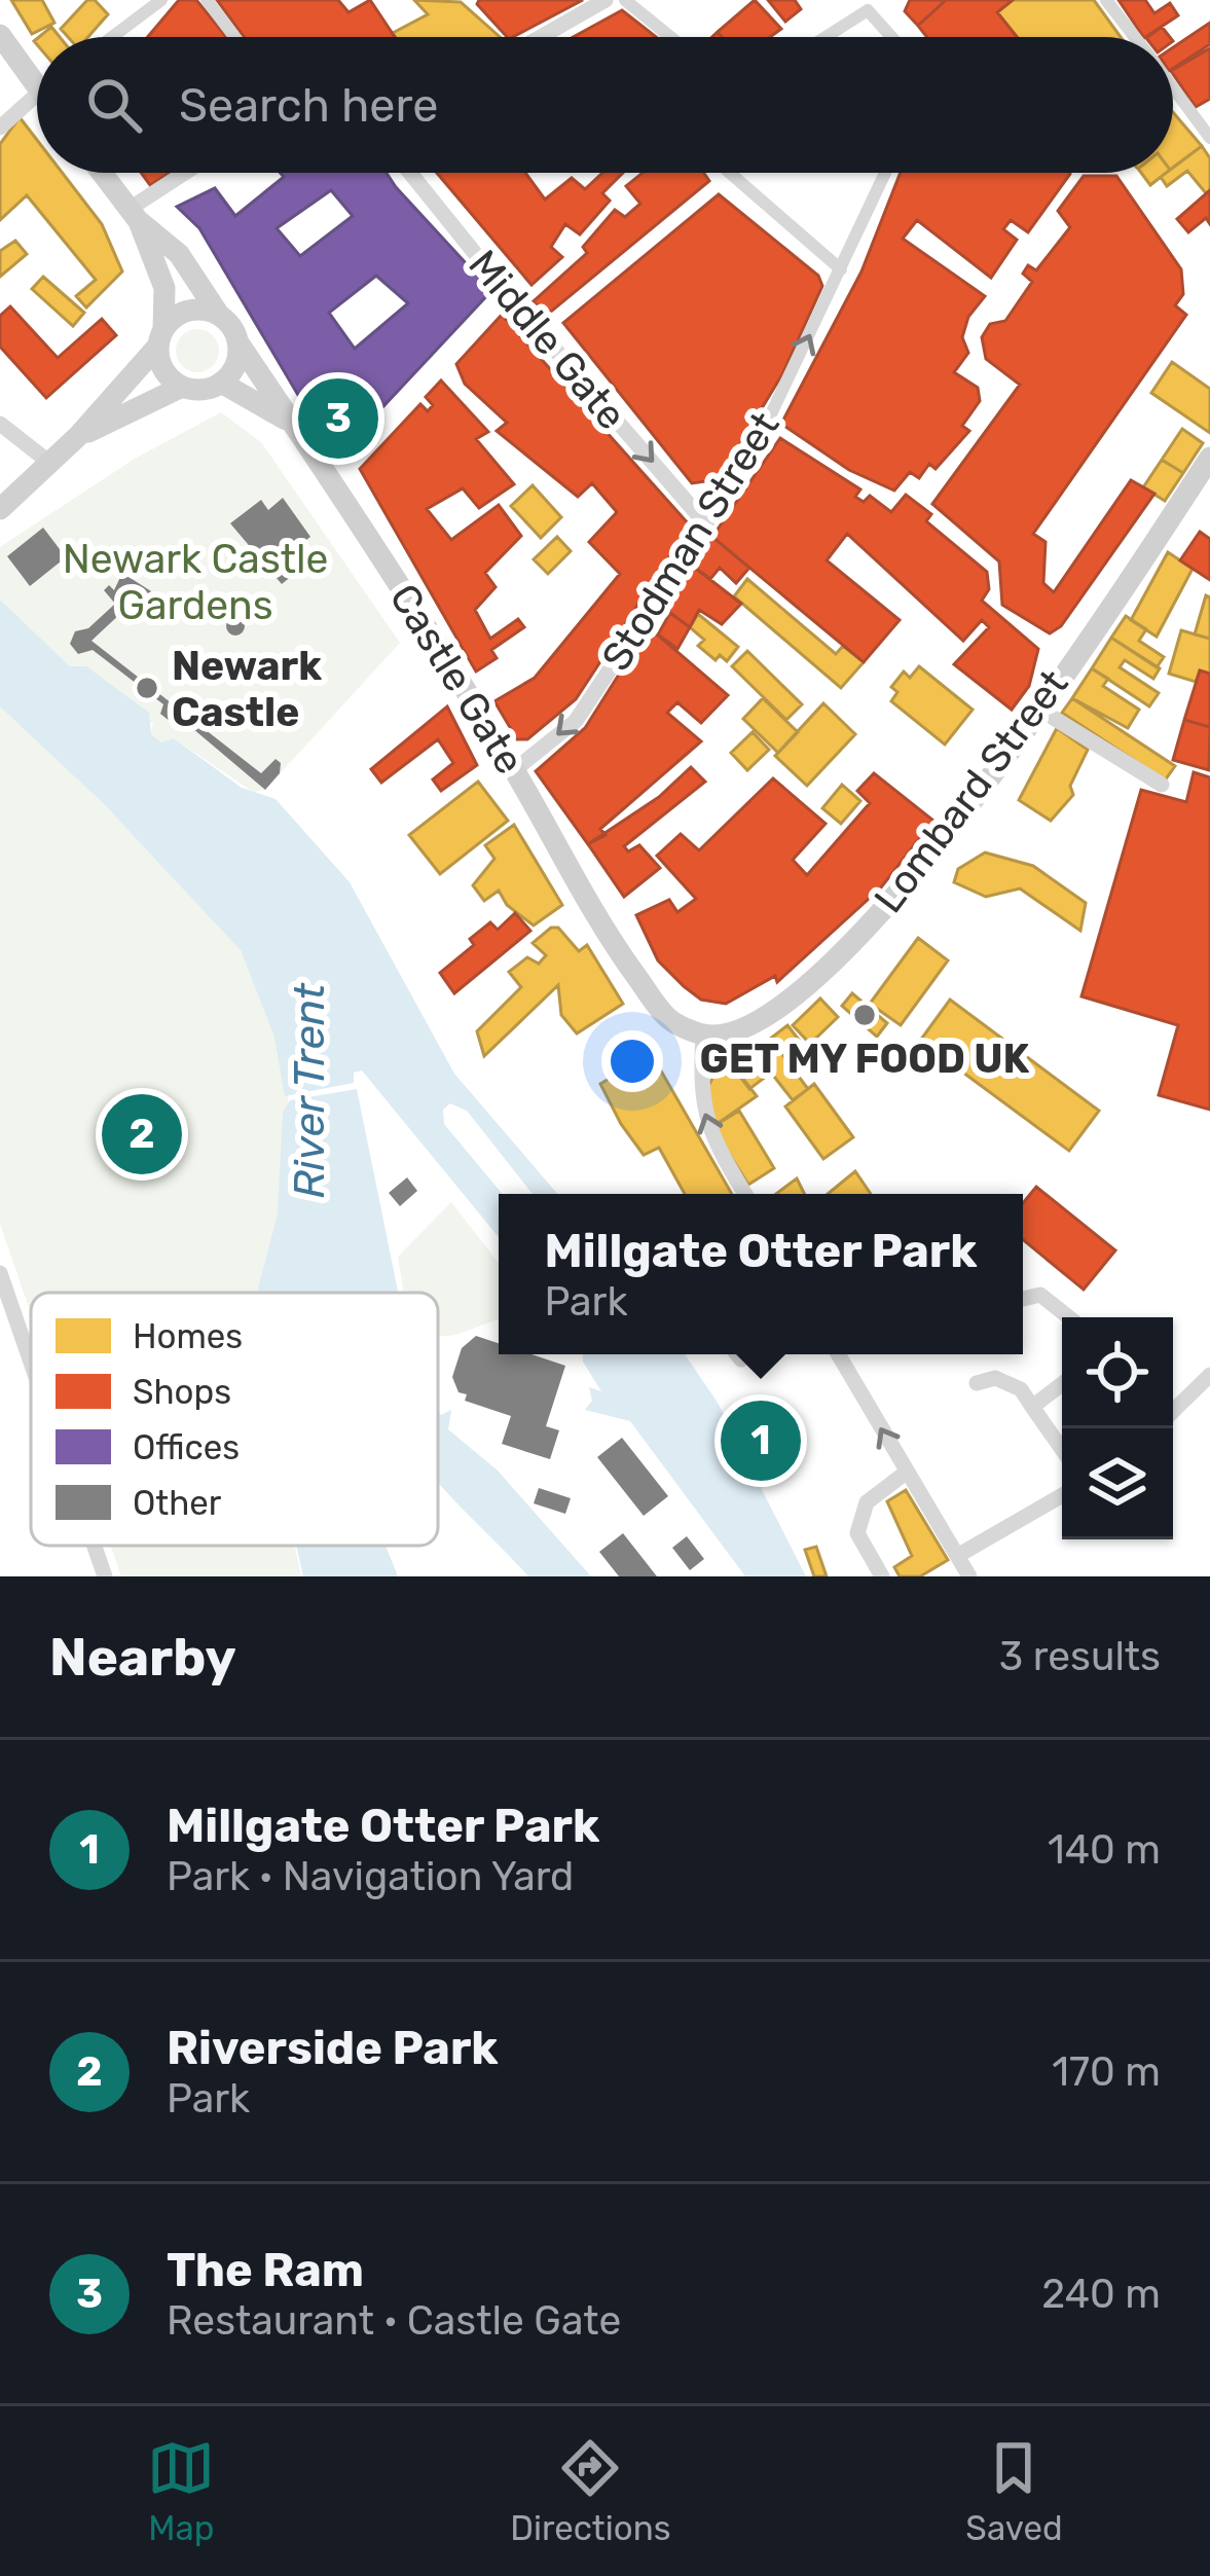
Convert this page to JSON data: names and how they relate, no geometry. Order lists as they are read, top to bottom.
{
  "streets": {
    "main road": ["Castle Gate", "Lombard Street"],
    "street": ["Middle Gate", "Stodman Street"]
  },
  "crossings": [
    ["Middle Gate", "Stodman Street"],
    ["Stodman Street", "Castle Gate"],
    ["Castle Gate", "Lombard Street"]
  ],
  "one_way": ["Middle Gate"],
  "water": ["River Trent"],
  "parks": ["Newark Castle Gardens"],
  "places": ["Newark Castle", "GET MY FOOD UK"],
  "legend": [
    "Homes",
    "Shops",
    "Offices",
    "Other"
  ],
  "page": {
    "search": "Search here",
    "pins": ["3", "2", "1"],
    "popup": ["Millgate Otter Park", "Park"],
    "heading": ["Nearby", "3 results"],
    "list": [
      {
        "mark": "1",
        "name": "Millgate Otter Park",
        "note": "Park · Navigation Yard",
        "value": "140 m"
      },
      {
        "mark": "2",
        "name": "Riverside Park",
        "note": "Park",
        "value": "170 m"
      },
      {
        "mark": "3",
        "name": "The Ram",
        "note": "Restaurant · Castle Gate",
        "value": "240 m"
      }
    ],
    "nav": ["Map", "Directions", "Saved"]
  }
}
